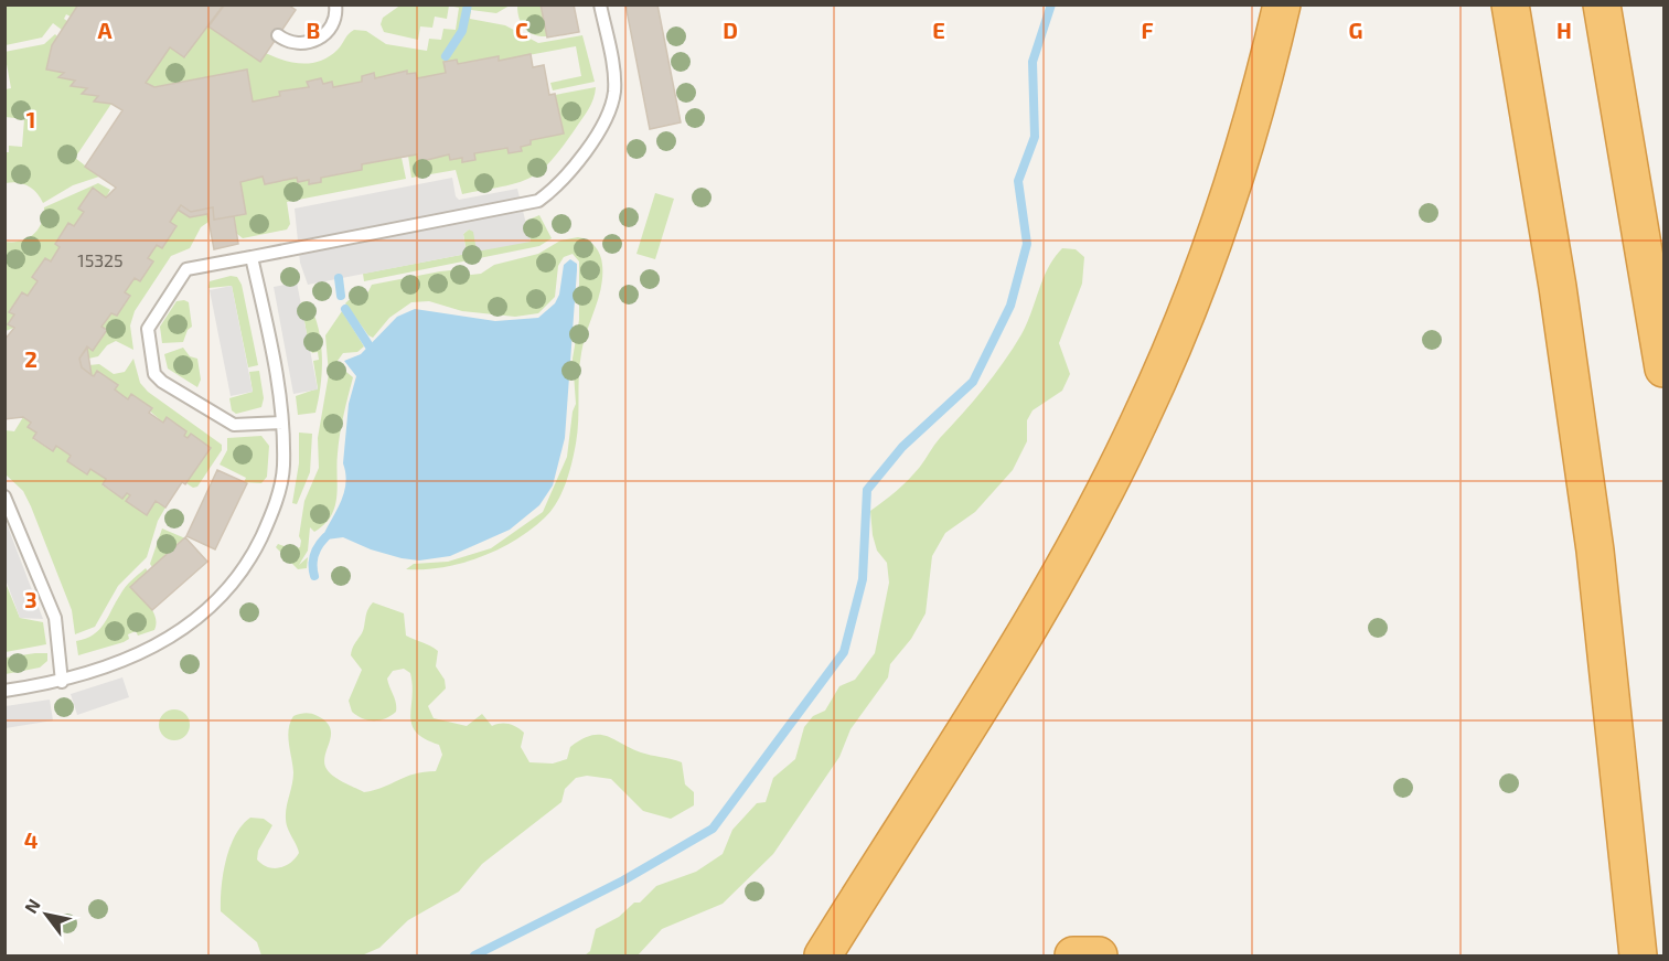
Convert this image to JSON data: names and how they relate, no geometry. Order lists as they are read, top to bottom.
{
  "house_numbers": ["15325"],
  "north": "top left",
  "grid": {
    "columns": [
      "A",
      "B",
      "C",
      "D",
      "E",
      "F",
      "G",
      "H"
    ],
    "rows": [
      "1",
      "2",
      "3",
      "4"
    ]
  }
}
